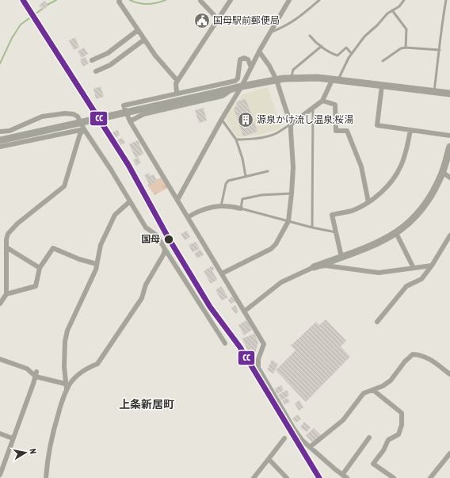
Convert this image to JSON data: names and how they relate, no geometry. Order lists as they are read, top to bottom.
{
  "districts": ["上条新居町"],
  "places": {
    "public building": ["国母駅前郵便局"],
    "building": ["源泉かけ流し温泉;桜湯"],
    "other": ["国母"]
  },
  "lines": ["transit line CC"],
  "north": "right"
}
